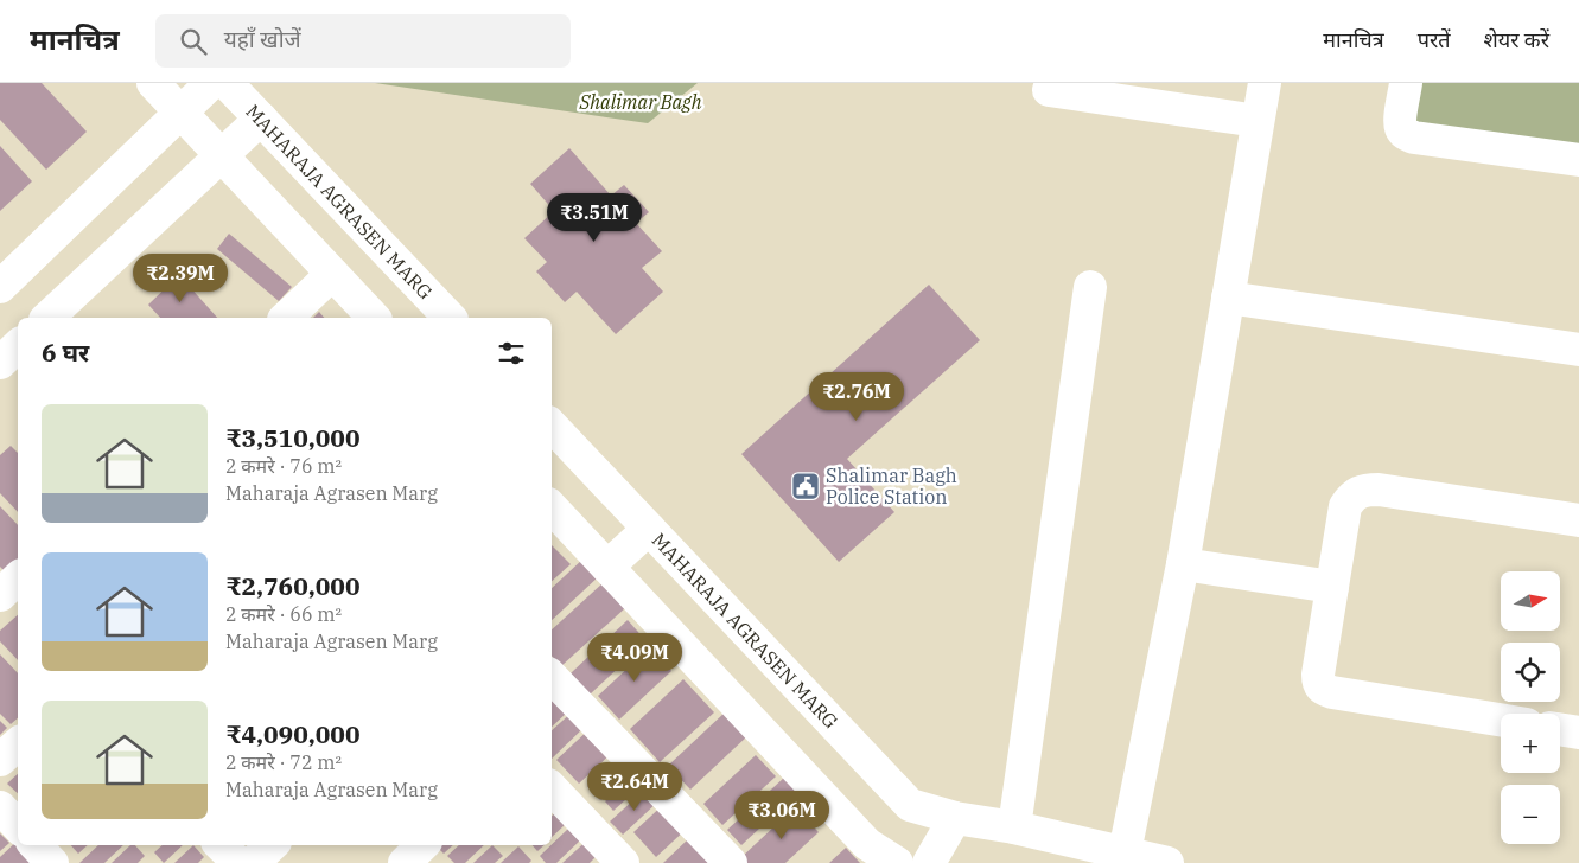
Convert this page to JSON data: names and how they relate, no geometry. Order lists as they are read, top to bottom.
{
  "streets": {
    "street": ["MAHARAJA AGRASEN MARG"]
  },
  "parks": ["Shalimar Bagh"],
  "places": {
    "public building": ["Shalimar Bagh Police Station"]
  },
  "north": "right",
  "page": {
    "header": "मानचित्र",
    "search": "यहाँ खोजें",
    "nav": ["मानचित्र", "परतें", "शेयर करें"],
    "price": [
      "₹3.51M",
      "₹2.39M",
      "₹2.76M",
      "₹4.09M",
      "₹2.64M",
      "₹3.06M"
    ],
    "heading": "6 घर",
    "list": [
      {
        "name": "₹3,510,000",
        "note": "2 कमरे · 76 m² · Maharaja Agrasen Marg"
      },
      {
        "name": "₹2,760,000",
        "note": "2 कमरे · 66 m² · Maharaja Agrasen Marg"
      },
      {
        "name": "₹4,090,000",
        "note": "2 कमरे · 72 m² · Maharaja Agrasen Marg"
      }
    ],
    "map_buttons": ["+", "−"]
  }
}
